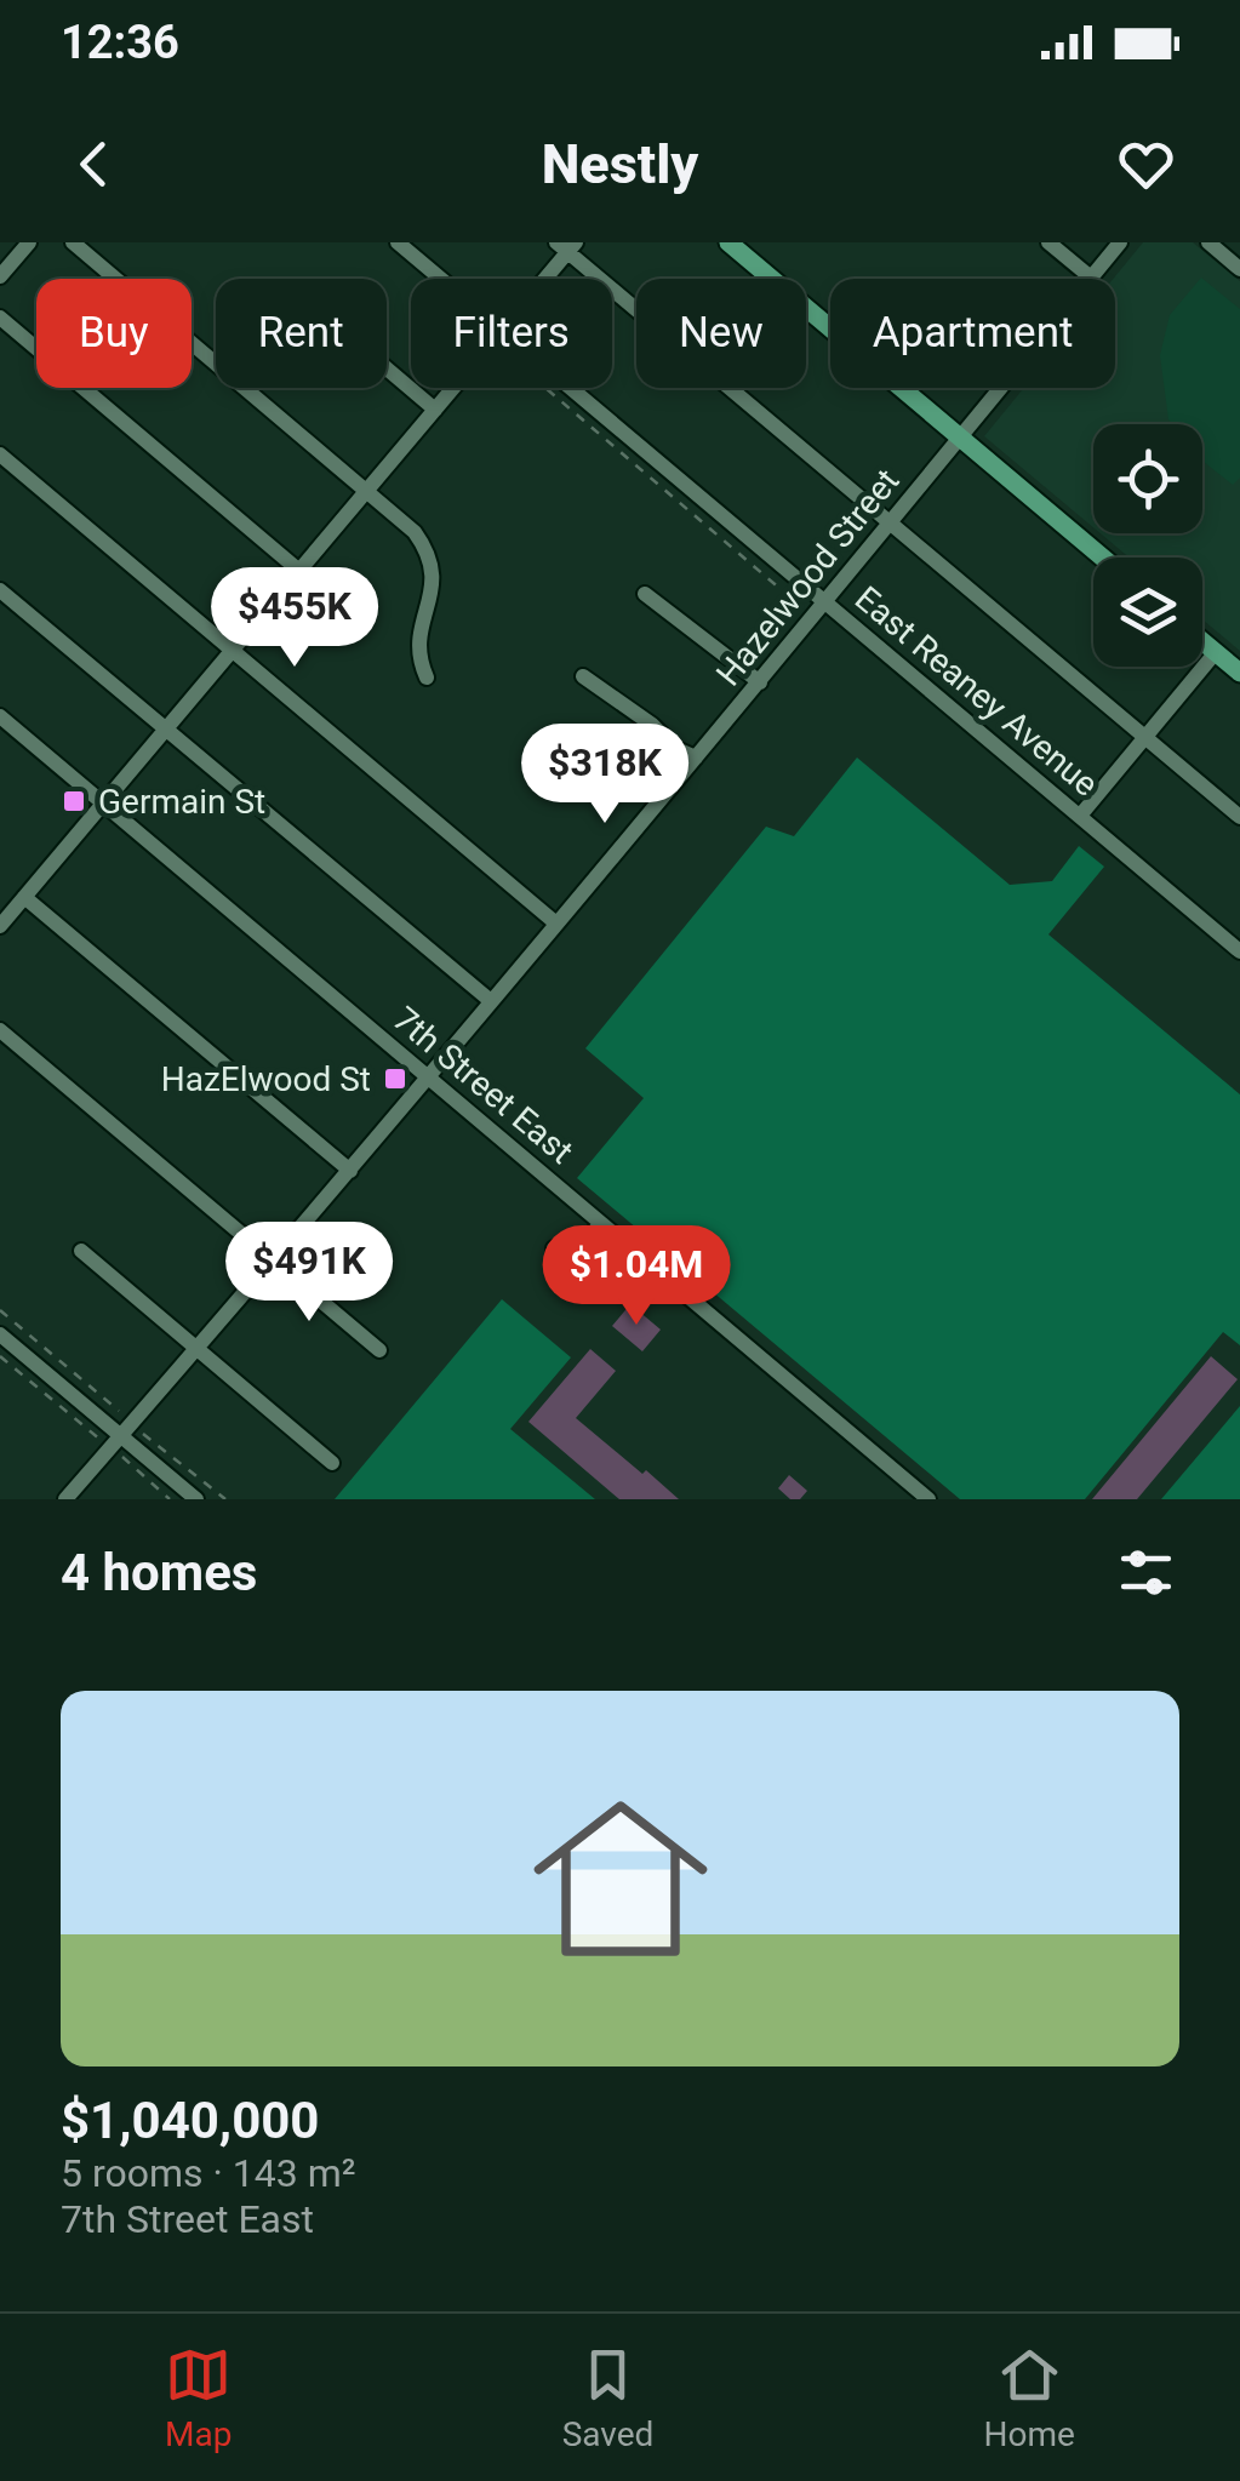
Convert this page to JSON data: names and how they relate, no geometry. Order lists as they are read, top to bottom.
{
  "streets": {
    "street": ["Hazelwood Street", "East Reaney Avenue", "7th Street East"]
  },
  "crossings": [
    ["Hazelwood Street", "East Reaney Avenue"],
    ["Hazelwood Street", "7th Street East"]
  ],
  "places": {
    "transit": ["Germain St", "HazElwood St"]
  },
  "page": {
    "status": "12:36",
    "header": "Nestly",
    "chip": [
      "Buy",
      "Rent",
      "Filters",
      "New",
      "Apartment"
    ],
    "price": [
      "$455K",
      "$318K",
      "$491K",
      "$1.04M"
    ],
    "heading": "4 homes",
    "list": [
      {
        "name": "$1,040,000",
        "note": "5 rooms · 143 m² · 7th Street East"
      }
    ],
    "tabs": ["Map", "Saved", "Home"]
  }
}
